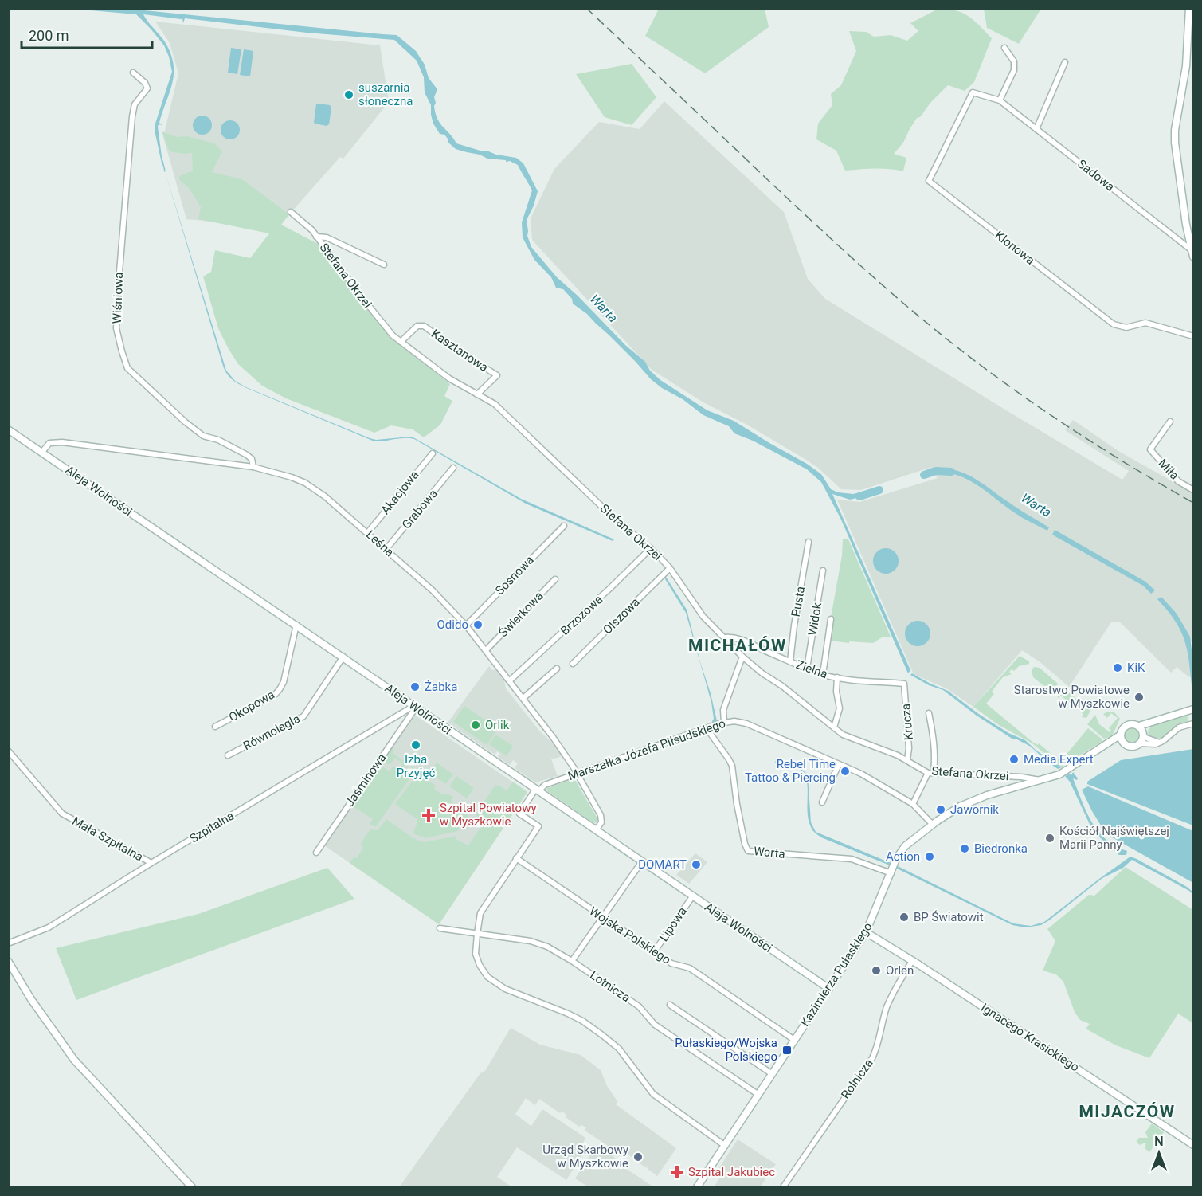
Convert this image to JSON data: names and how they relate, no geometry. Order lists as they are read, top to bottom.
{
  "streets": {
    "street": [
      "Sadowa",
      "Klonowa",
      "Stefana Okrzei",
      "Wiśniowa",
      "Kasztanowa",
      "Miła",
      "Aleja Wolności",
      "Akacjowa",
      "Grabowa",
      "Leśna",
      "Sosnowa",
      "Pusta",
      "Świerkowa",
      "Brzozowa",
      "Olszowa",
      "Widok",
      "Zielna",
      "Okopowa",
      "Krucza",
      "Równoległa",
      "Marszałka Józefa Piłsudskiego",
      "Jaśminowa",
      "Szpitalna",
      "Mała Szpitalna",
      "Warta",
      "Lipowa",
      "Wojska Polskiego",
      "Kazimierza Pułaskiego",
      "Lotnicza",
      "Ignacego Krasickiego",
      "Rolnicza"
    ]
  },
  "crossings": [
    ["Sadowa", "Klonowa"],
    ["Stefana Okrzei", "Kasztanowa"],
    ["Stefana Okrzei", "Brzozowa"],
    ["Stefana Okrzei", "Olszowa"],
    ["Stefana Okrzei", "Zielna"],
    ["Stefana Okrzei", "Krucza"],
    ["Stefana Okrzei", "Kazimierza Pułaskiego"],
    ["Wiśniowa", "Leśna"],
    ["Aleja Wolności", "Leśna"],
    ["Aleja Wolności", "Okopowa"],
    ["Aleja Wolności", "Równoległa"],
    ["Aleja Wolności", "Marszałka Józefa Piłsudskiego"],
    ["Aleja Wolności", "Jaśminowa"],
    ["Aleja Wolności", "Szpitalna"],
    ["Aleja Wolności", "Lipowa"],
    ["Aleja Wolności", "Kazimierza Pułaskiego"],
    ["Akacjowa", "Leśna"],
    ["Grabowa", "Leśna"],
    ["Leśna", "Sosnowa"],
    ["Leśna", "Świerkowa"],
    ["Leśna", "Brzozowa"],
    ["Leśna", "Marszałka Józefa Piłsudskiego"],
    ["Pusta", "Zielna"],
    ["Widok", "Zielna"],
    ["Zielna", "Krucza"],
    ["Marszałka Józefa Piłsudskiego", "Warta"],
    ["Marszałka Józefa Piłsudskiego", "Kazimierza Pułaskiego"],
    ["Jaśminowa", "Szpitalna"],
    ["Szpitalna", "Mała Szpitalna"],
    ["Warta", "Kazimierza Pułaskiego"],
    ["Lipowa", "Wojska Polskiego"],
    ["Wojska Polskiego", "Kazimierza Pułaskiego"],
    ["Kazimierza Pułaskiego", "Lotnicza"],
    ["Kazimierza Pułaskiego", "Ignacego Krasickiego"],
    ["Ignacego Krasickiego", "Rolnicza"]
  ],
  "districts": ["MICHAŁÓW", "MIJACZÓW"],
  "water": ["Warta"],
  "places": {
    "other": [
      "suszarnia słoneczna",
      "Odido",
      "KiK",
      "Żabka",
      "Starostwo Powiatowe w Myszkowie",
      "Orlik",
      "Izba Przyjęć",
      "Media Expert",
      "Rebel Time Tattoo & Piercing",
      "Jawornik",
      "Kościół Najświętszej Marii Panny",
      "Biedronka",
      "Action",
      "DOMART",
      "BP Światowit",
      "Orlen",
      "Urząd Skarbowy w Myszkowie"
    ],
    "health": ["Szpital Powiatowy w Myszkowie", "Szpital Jakubiec"],
    "transit": ["Pułaskiego/Wojska Polskiego"]
  },
  "scale_bar": "200 m",
  "north": "top"
}
